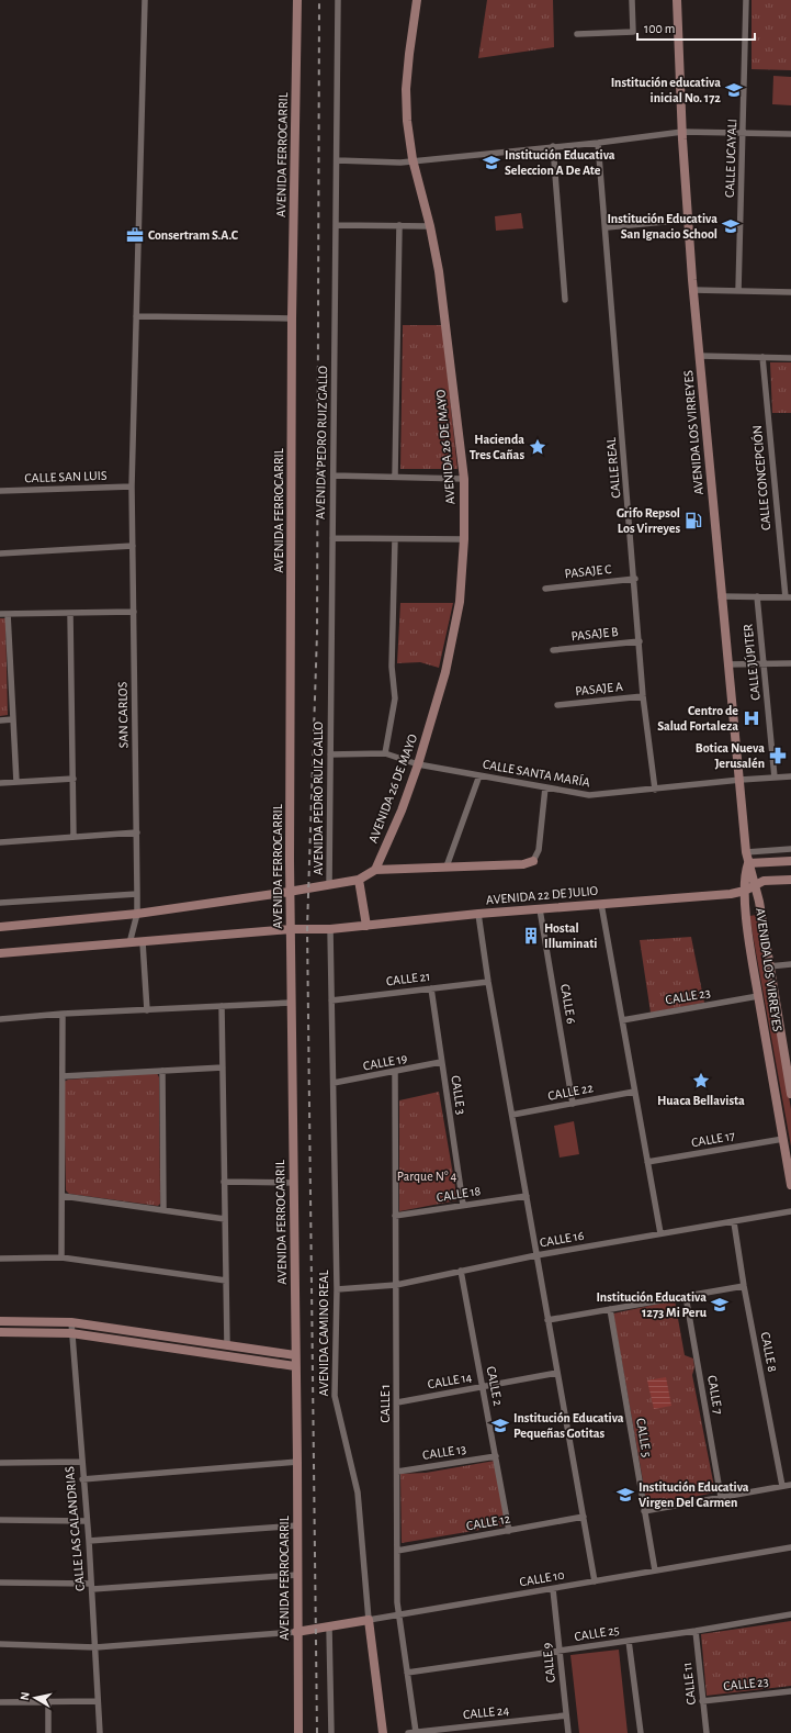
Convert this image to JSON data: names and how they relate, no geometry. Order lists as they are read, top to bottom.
{
  "streets": {
    "street": [
      "AVENIDA FERROCARRIL",
      "CALLE UCAYALI",
      "AVENIDA LOS VIRREYES",
      "AVENIDA PEDRO RUIZ GALLO",
      "AVENIDA 26 DE MAYO",
      "CALLE REAL",
      "CALLE SAN LUIS",
      "CALLE CONCEPCIÓN",
      "PASAJE C",
      "PASAJE B",
      "CALLE JÚPITER",
      "PASAJE A",
      "SAN CARLOS",
      "CALLE SANTA MARÍA",
      "AVENIDA 22 DE JULIO",
      "CALLE 21",
      "CALLE 23",
      "CALLE 6",
      "CALLE 19",
      "CALLE 22",
      "CALLE 3",
      "CALLE 17",
      "CALLE 18",
      "CALLE 16",
      "AVENIDA CAMINO REAL",
      "CALLE 8",
      "CALLE 14",
      "CALLE 2",
      "CALLE 7",
      "CALLE 1",
      "CALLE 5",
      "CALLE 13",
      "CALLE 12",
      "CALLE LAS CALANDRIAS",
      "CALLE 10",
      "CALLE 25",
      "CALLE 9",
      "CALLE 11",
      "CALLE 24"
    ]
  },
  "crossings": [
    ["AVENIDA FERROCARRIL", "AVENIDA 22 DE JULIO"],
    ["AVENIDA FERROCARRIL", "CALLE 10"],
    ["AVENIDA LOS VIRREYES", "CALLE SANTA MARÍA"],
    ["AVENIDA LOS VIRREYES", "AVENIDA 22 DE JULIO"],
    ["AVENIDA LOS VIRREYES", "CALLE 23"],
    ["AVENIDA LOS VIRREYES", "CALLE 17"],
    ["AVENIDA PEDRO RUIZ GALLO", "CALLE SANTA MARÍA"],
    ["AVENIDA 26 DE MAYO", "CALLE SANTA MARÍA"],
    ["CALLE REAL", "PASAJE C"],
    ["CALLE REAL", "PASAJE B"],
    ["CALLE REAL", "PASAJE A"],
    ["CALLE REAL", "CALLE SANTA MARÍA"],
    ["CALLE SAN LUIS", "SAN CARLOS"],
    ["CALLE JÚPITER", "CALLE SANTA MARÍA"],
    ["SAN CARLOS", "AVENIDA 22 DE JULIO"],
    ["AVENIDA 22 DE JULIO", "CALLE 6"],
    ["AVENIDA 22 DE JULIO", "AVENIDA CAMINO REAL"],
    ["CALLE 21", "CALLE 3"],
    ["CALLE 21", "AVENIDA CAMINO REAL"],
    ["CALLE 23", "CALLE 11"],
    ["CALLE 6", "CALLE 22"],
    ["CALLE 19", "CALLE 3"],
    ["CALLE 19", "AVENIDA CAMINO REAL"],
    ["CALLE 19", "CALLE 1"],
    ["CALLE 3", "CALLE 18"],
    ["CALLE 18", "CALLE 1"],
    ["CALLE 16", "AVENIDA CAMINO REAL"],
    ["CALLE 16", "CALLE 8"],
    ["CALLE 16", "CALLE 2"],
    ["CALLE 16", "CALLE 1"],
    ["AVENIDA CAMINO REAL", "CALLE 10"],
    ["CALLE 14", "CALLE 2"],
    ["CALLE 14", "CALLE 1"],
    ["CALLE 2", "CALLE 13"],
    ["CALLE 2", "CALLE 12"],
    ["CALLE 1", "CALLE 13"],
    ["CALLE 1", "CALLE 12"],
    ["CALLE 1", "CALLE 10"],
    ["CALLE 1", "CALLE 25"],
    ["CALLE 1", "CALLE 24"],
    ["CALLE 5", "CALLE 10"],
    ["CALLE 10", "CALLE 9"],
    ["CALLE 25", "CALLE 9"],
    ["CALLE 25", "CALLE 11"],
    ["CALLE 9", "CALLE 24"]
  ],
  "parks": ["Parque N° 4"],
  "places": {
    "school or university": [
      "Institución educativa inicial No. 172",
      "Institución Educativa Seleccion A De Ate",
      "Institución Educativa San Ignacio School",
      "Institución Educativa 1273 Mi Peru",
      "Institución Educativa Pequeñas Gotitas",
      "Institución Educativa Virgen Del Carmen"
    ],
    "office": ["Consertram S.A.C"],
    "place": ["Hacienda Tres Cañas", "Huaca Bellavista"],
    "fuel station": ["Grifo Repsol Los Virreyes"],
    "hospital": ["Centro de Salud Fortaleza"],
    "pharmacy": ["Botica Nueva Jerusalén"],
    "building": ["Hostal Illuminati"]
  },
  "scale_bar": "100 m",
  "north": "left"
}
